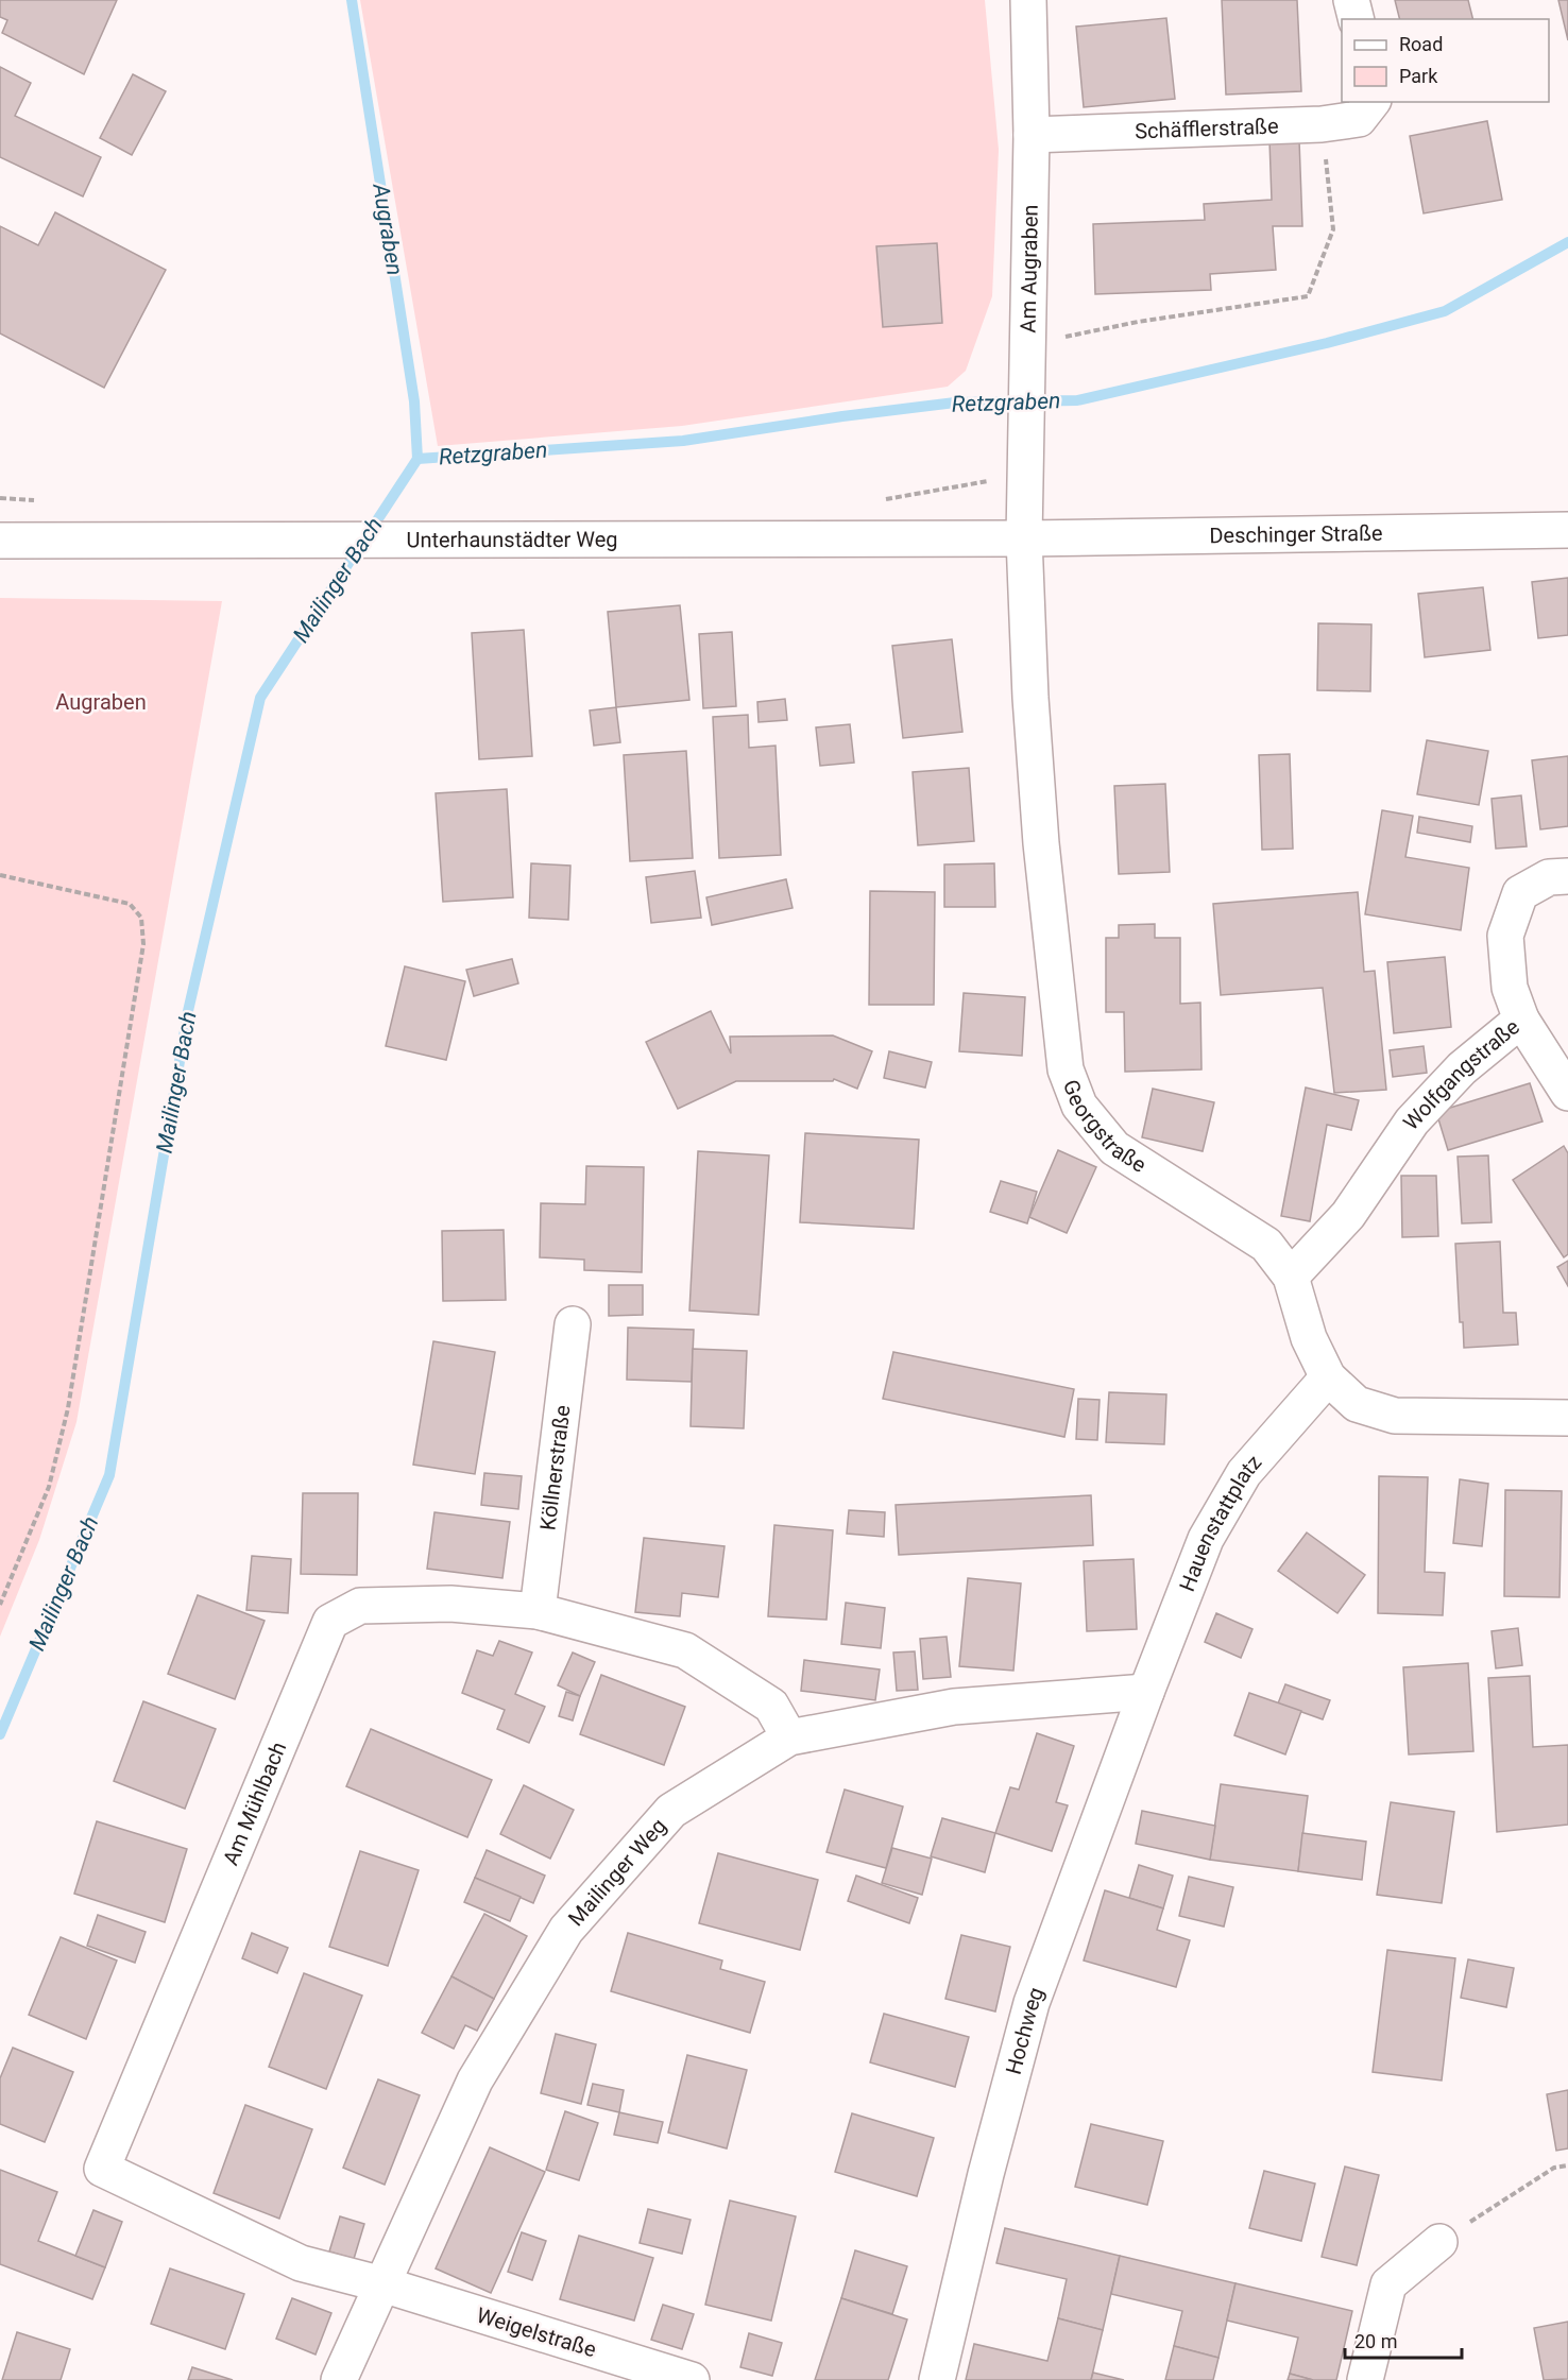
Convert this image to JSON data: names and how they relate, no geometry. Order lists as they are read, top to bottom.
{
  "streets": {
    "street": [
      "Schäfflerstraße",
      "Am Augraben",
      "Deschinger Straße",
      "Unterhaunstädter Weg",
      "Wolfgangstraße",
      "Georgstraße",
      "Köllnerstraße",
      "Hauenstattplatz",
      "Am Mühlbach",
      "Mailinger Weg",
      "Hochweg",
      "Weigelstraße"
    ]
  },
  "crossings": [
    ["Schäfflerstraße", "Am Augraben"],
    ["Am Augraben", "Deschinger Straße"],
    ["Am Augraben", "Unterhaunstädter Weg"],
    ["Am Augraben", "Georgstraße"],
    ["Deschinger Straße", "Unterhaunstädter Weg"],
    ["Deschinger Straße", "Georgstraße"],
    ["Unterhaunstädter Weg", "Georgstraße"],
    ["Wolfgangstraße", "Georgstraße"],
    ["Georgstraße", "Hauenstattplatz"],
    ["Köllnerstraße", "Am Mühlbach"],
    ["Hauenstattplatz", "Mailinger Weg"],
    ["Hauenstattplatz", "Hochweg"],
    ["Am Mühlbach", "Mailinger Weg"],
    ["Am Mühlbach", "Weigelstraße"],
    ["Mailinger Weg", "Hochweg"],
    ["Mailinger Weg", "Weigelstraße"]
  ],
  "water": ["Augraben", "Retzgraben", "Mailinger Bach"],
  "parks": ["Augraben"],
  "legend": ["Road", "Park"],
  "scale_bar": "20 m"
}
